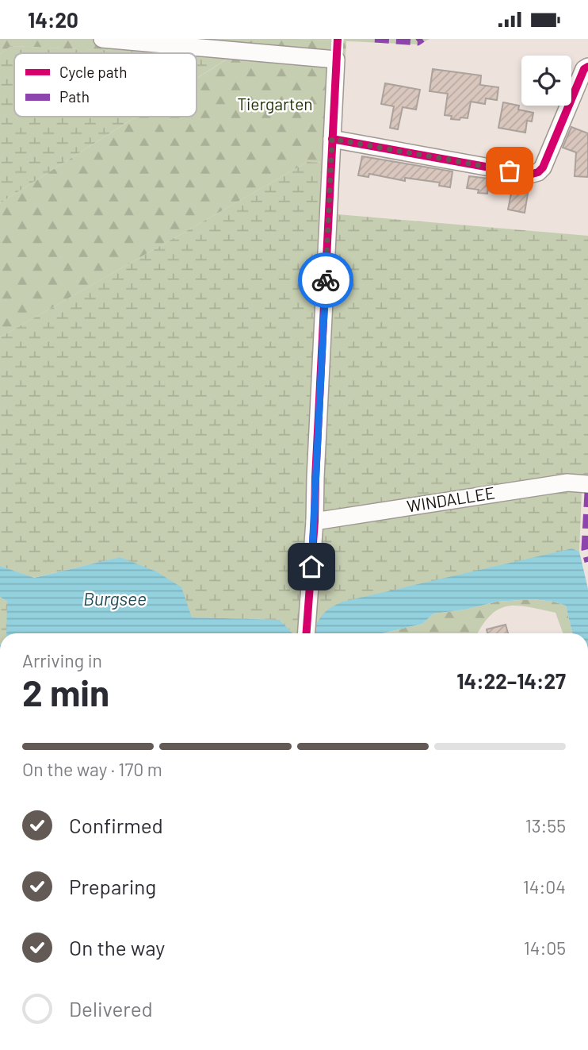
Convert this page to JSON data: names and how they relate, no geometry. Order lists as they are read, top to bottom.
{
  "streets": {
    "street": ["WINDALLEE"]
  },
  "water": ["Burgsee"],
  "parks": ["Tiergarten"],
  "legend": ["Cycle path", "Path"],
  "page": {
    "status": "14:20",
    "heading": ["2 min", "Arriving in", "14:22–14:27"],
    "bar": "On the way · 170 m",
    "list": [
      ["Confirmed", "13:55"],
      ["Preparing", "14:04"],
      ["On the way", "14:05"],
      "Delivered"
    ]
  }
}
